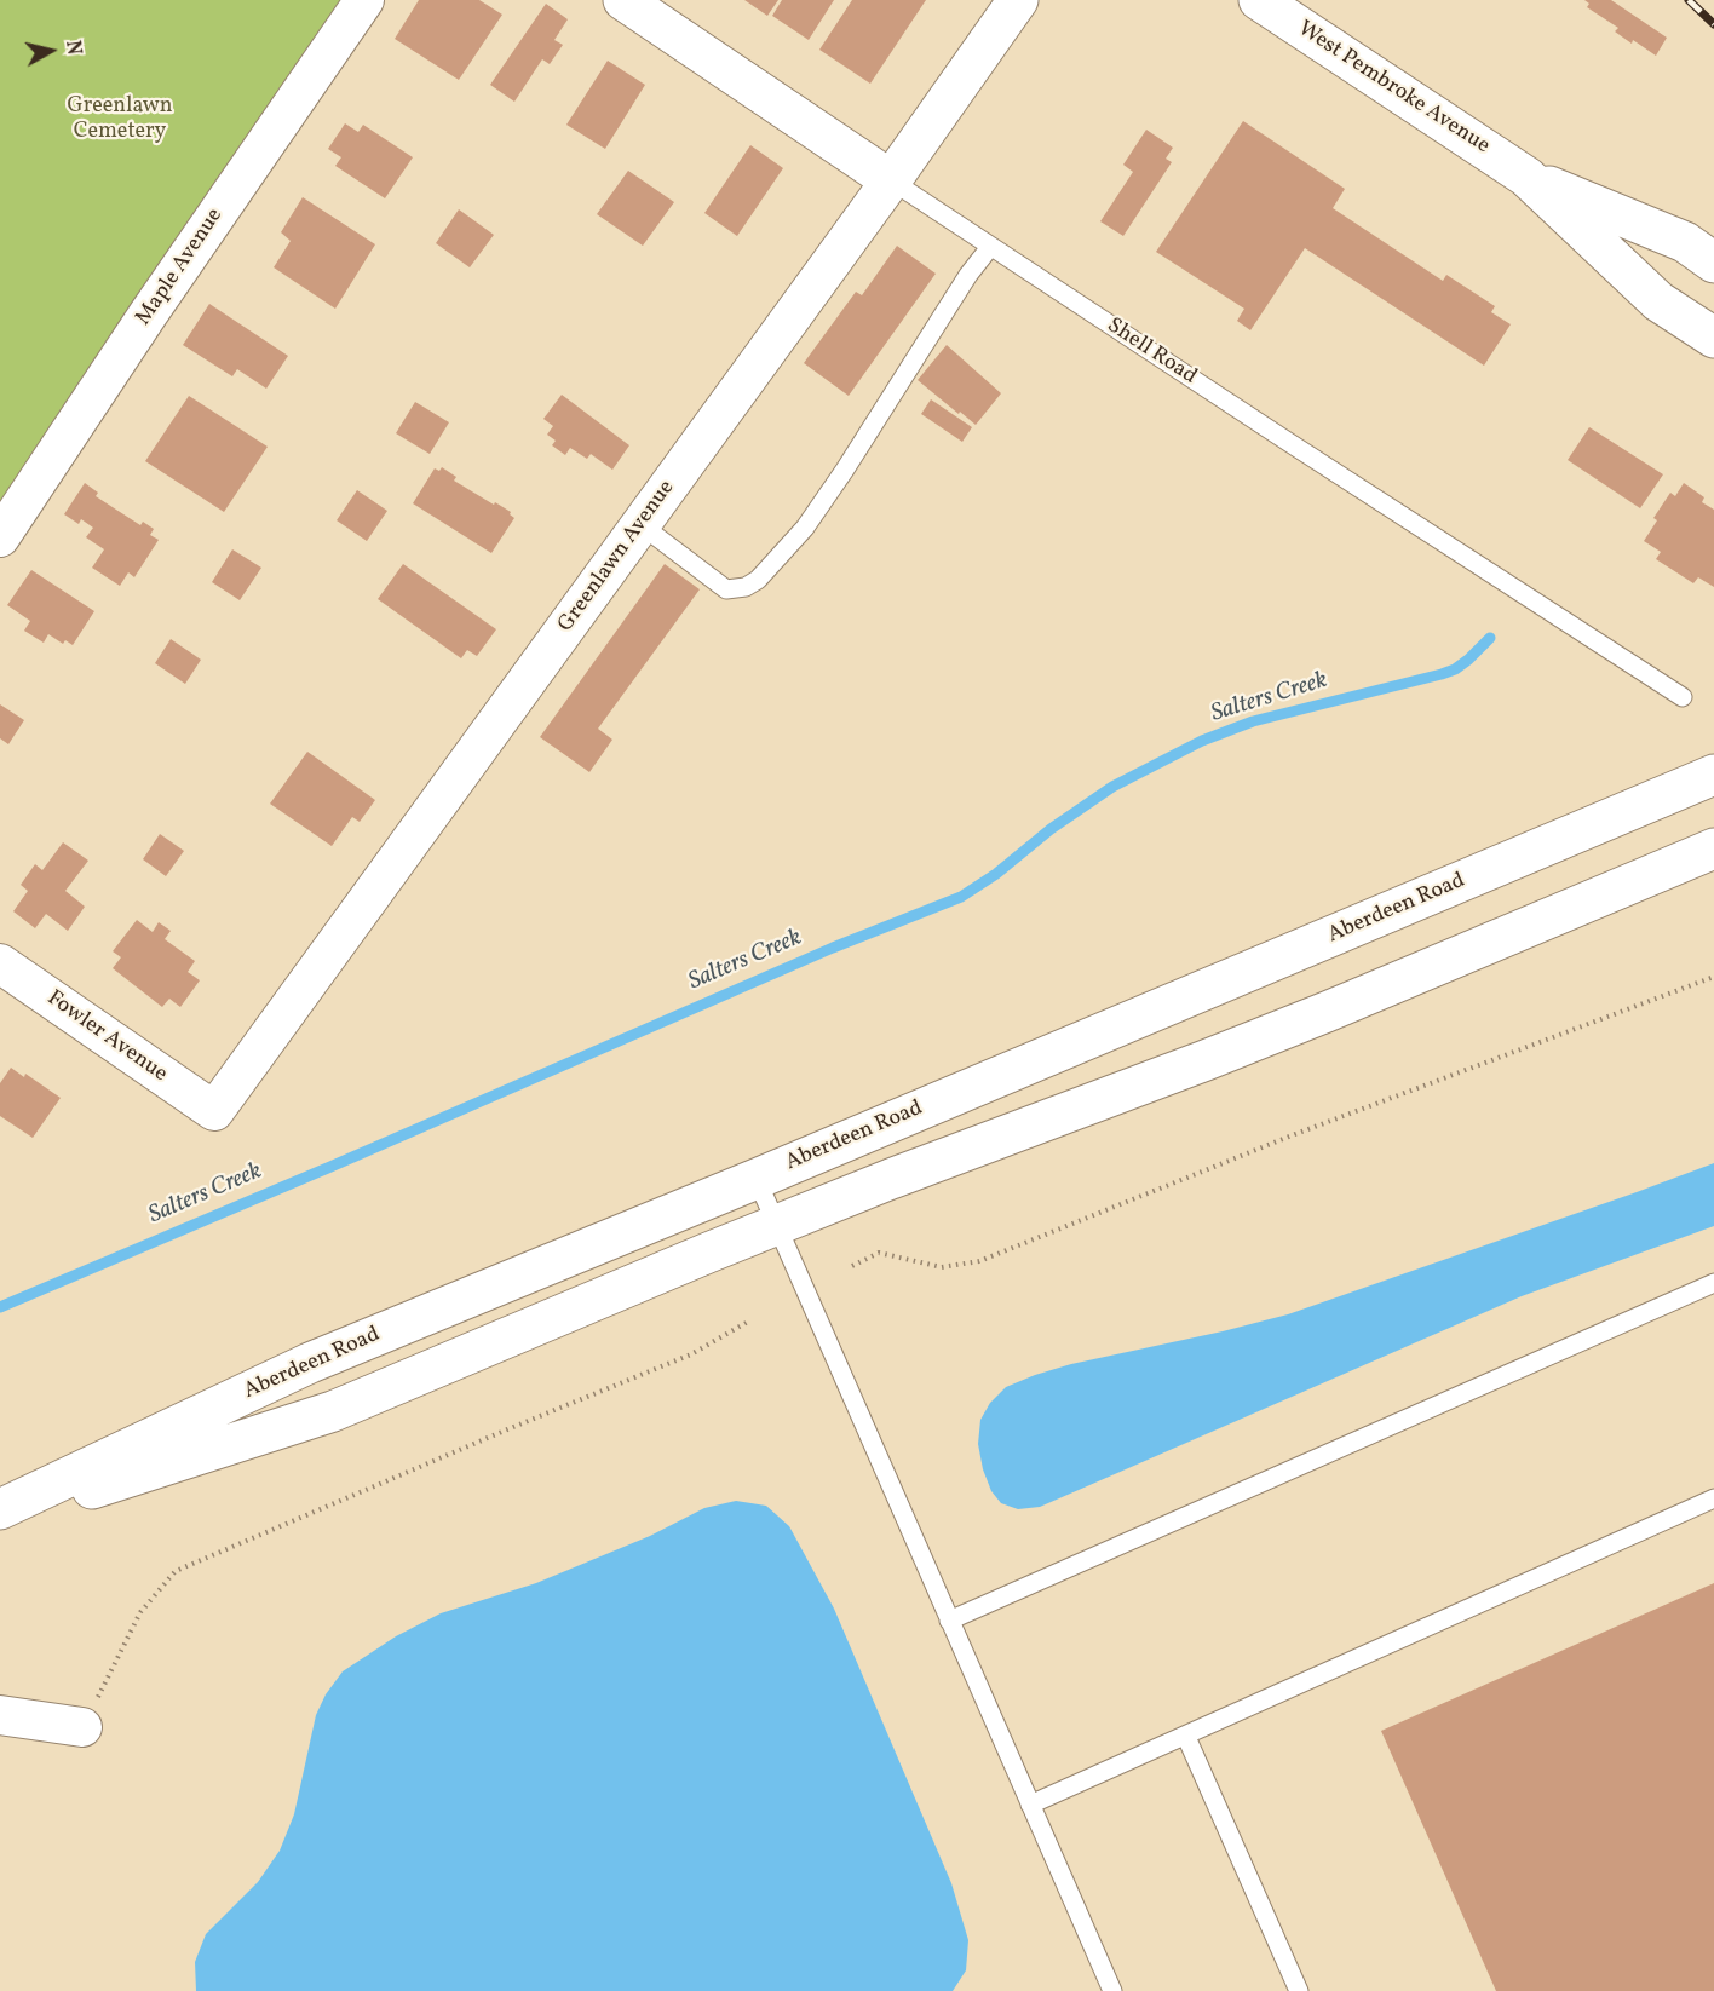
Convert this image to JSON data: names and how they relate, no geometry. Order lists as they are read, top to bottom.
{
  "streets": {
    "main road": [
      "West Pembroke Avenue",
      "Shell Road",
      "Greenlawn Avenue",
      "Aberdeen Road"
    ],
    "street": ["Maple Avenue", "Fowler Avenue"]
  },
  "crossings": [
    ["Shell Road", "Greenlawn Avenue"],
    ["Greenlawn Avenue", "Fowler Avenue"]
  ],
  "water": ["Salters Creek"],
  "parks": ["Greenlawn Cemetery"],
  "north": "right"
}
